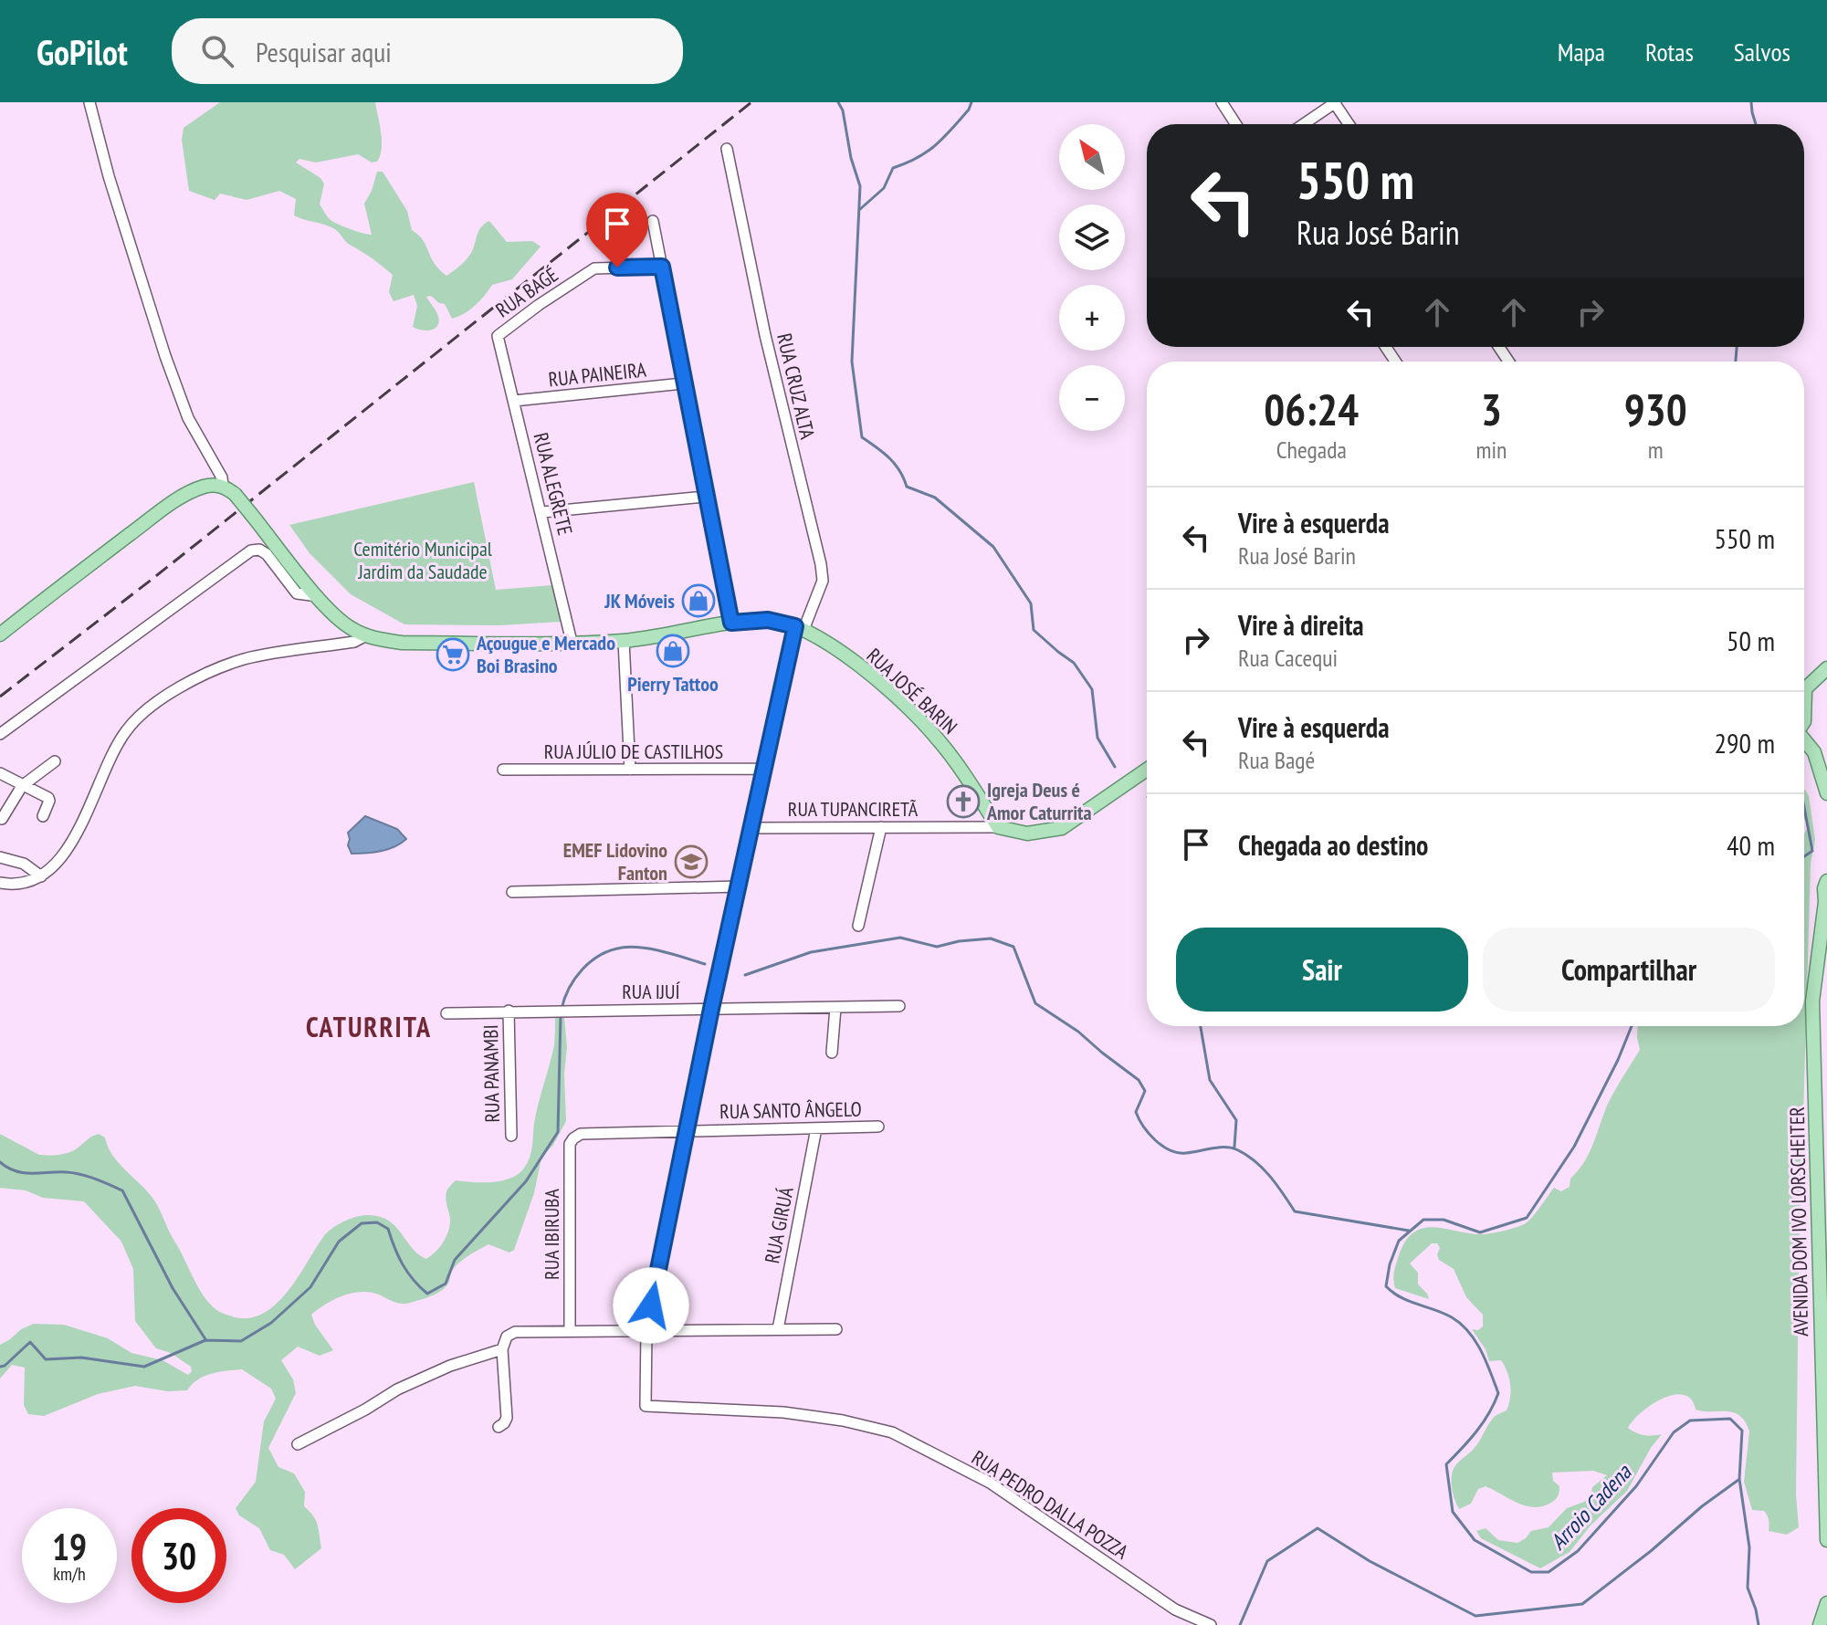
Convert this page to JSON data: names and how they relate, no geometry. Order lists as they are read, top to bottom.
{
  "streets": {
    "main road": ["RUA JOSÉ BARIN", "AVENIDA DOM IVO LORSCHEITER"],
    "street": [
      "RUA BAGÉ",
      "RUA PAINEIRA",
      "RUA CRUZ ALTA",
      "RUA ALEGRETE",
      "RUA JÚLIO DE CASTILHOS",
      "RUA TUPANCIRETÃ",
      "RUA IJUÍ",
      "RUA PANAMBI",
      "RUA SANTO ÂNGELO",
      "RUA GIRUÁ",
      "RUA IBIRUBA",
      "RUA PEDRO DALLA POZZA"
    ]
  },
  "crossings": [
    ["RUA BAGÉ", "RUA ALEGRETE"],
    ["RUA PAINEIRA", "RUA ALEGRETE"],
    ["RUA CRUZ ALTA", "RUA JOSÉ BARIN"],
    ["RUA CRUZ ALTA", "RUA JÚLIO DE CASTILHOS"],
    ["RUA CRUZ ALTA", "RUA TUPANCIRETÃ"],
    ["RUA CRUZ ALTA", "RUA IJUÍ"],
    ["RUA CRUZ ALTA", "RUA SANTO ÂNGELO"],
    ["RUA CRUZ ALTA", "RUA PEDRO DALLA POZZA"],
    ["RUA ALEGRETE", "RUA JOSÉ BARIN"],
    ["RUA JOSÉ BARIN", "RUA TUPANCIRETÃ"],
    ["RUA IJUÍ", "RUA PANAMBI"],
    ["RUA SANTO ÂNGELO", "RUA GIRUÁ"],
    ["RUA SANTO ÂNGELO", "RUA IBIRUBA"]
  ],
  "districts": ["CATURRITA"],
  "water": ["Arroio Cadena"],
  "parks": ["Cemitério Municipal Jardim da Saudade"],
  "places": {
    "shop": ["JK Móveis", "Pierry Tattoo"],
    "supermarket": ["Açougue e Mercado Boi Brasino"],
    "church": ["Igreja Deus é Amor Caturrita"],
    "school or university": ["EMEF Lidovino Fanton"]
  },
  "north": "top left",
  "page": {
    "header": "GoPilot",
    "search": "Pesquisar aqui",
    "nav": ["Mapa", "Rotas", "Salvos"],
    "map_buttons": ["+", "−"],
    "turn": ["550 m", "Rua José Barin"],
    "eta": [
      "06:24",
      "Chegada",
      "3",
      "min",
      "930",
      "m"
    ],
    "list": [
      {
        "name": "Vire à esquerda",
        "note": "Rua José Barin",
        "value": "550 m"
      },
      {
        "name": "Vire à direita",
        "note": "Rua Cacequi",
        "value": "50 m"
      },
      {
        "name": "Vire à esquerda",
        "note": "Rua Bagé",
        "value": "290 m"
      },
      {
        "name": "Chegada ao destino",
        "value": "40 m"
      }
    ],
    "buttons": ["Sair", "Compartilhar"],
    "speed": "19 km/h",
    "limit": "30"
  }
}
